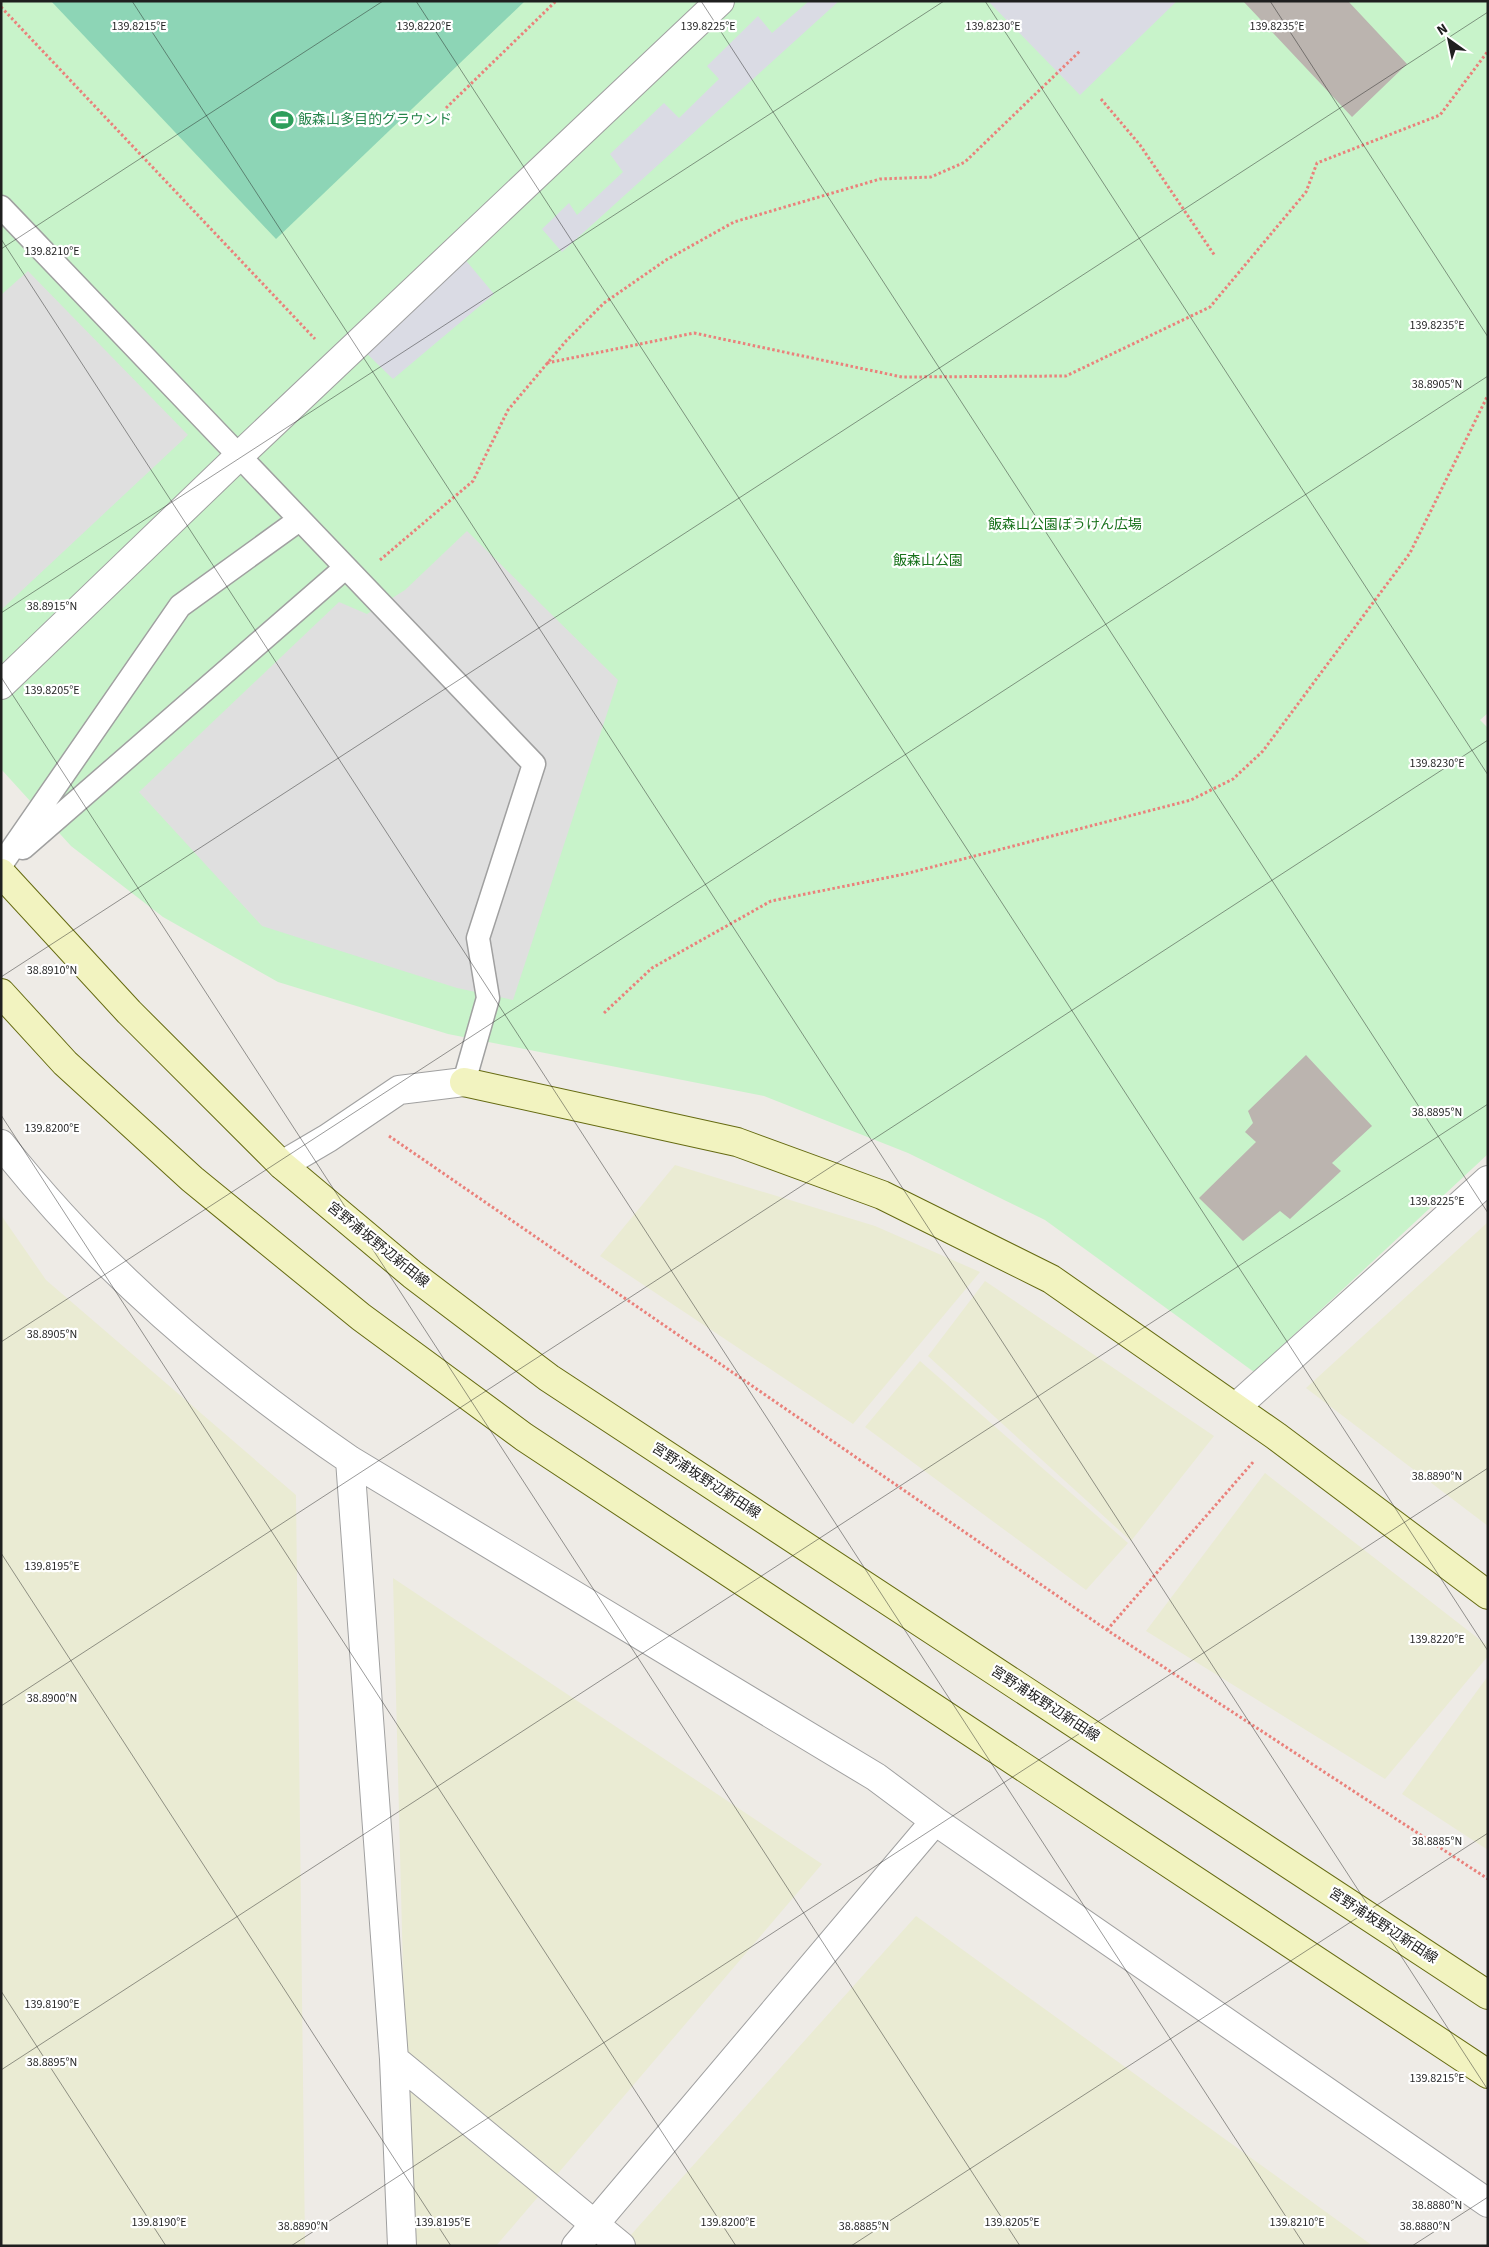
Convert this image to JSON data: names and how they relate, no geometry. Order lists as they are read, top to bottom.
{
  "streets": {
    "main road": ["宮野浦坂野辺新田線"]
  },
  "parks": ["飯森山公園ぼうけん広場", "飯森山公園"],
  "places": {
    "sports": ["飯森山多目的グラウンド"]
  },
  "north": "top left",
  "coordinates": [
    "139.8215°E",
    "139.8220°E",
    "139.8225°E",
    "139.8230°E",
    "139.8235°E",
    "139.8210°E",
    "38.8905°N",
    "38.8915°N",
    "139.8205°E",
    "38.8910°N",
    "38.8895°N",
    "139.8200°E",
    "38.8890°N",
    "139.8195°E",
    "38.8900°N",
    "38.8885°N",
    "139.8190°E",
    "38.8880°N"
  ]
}
